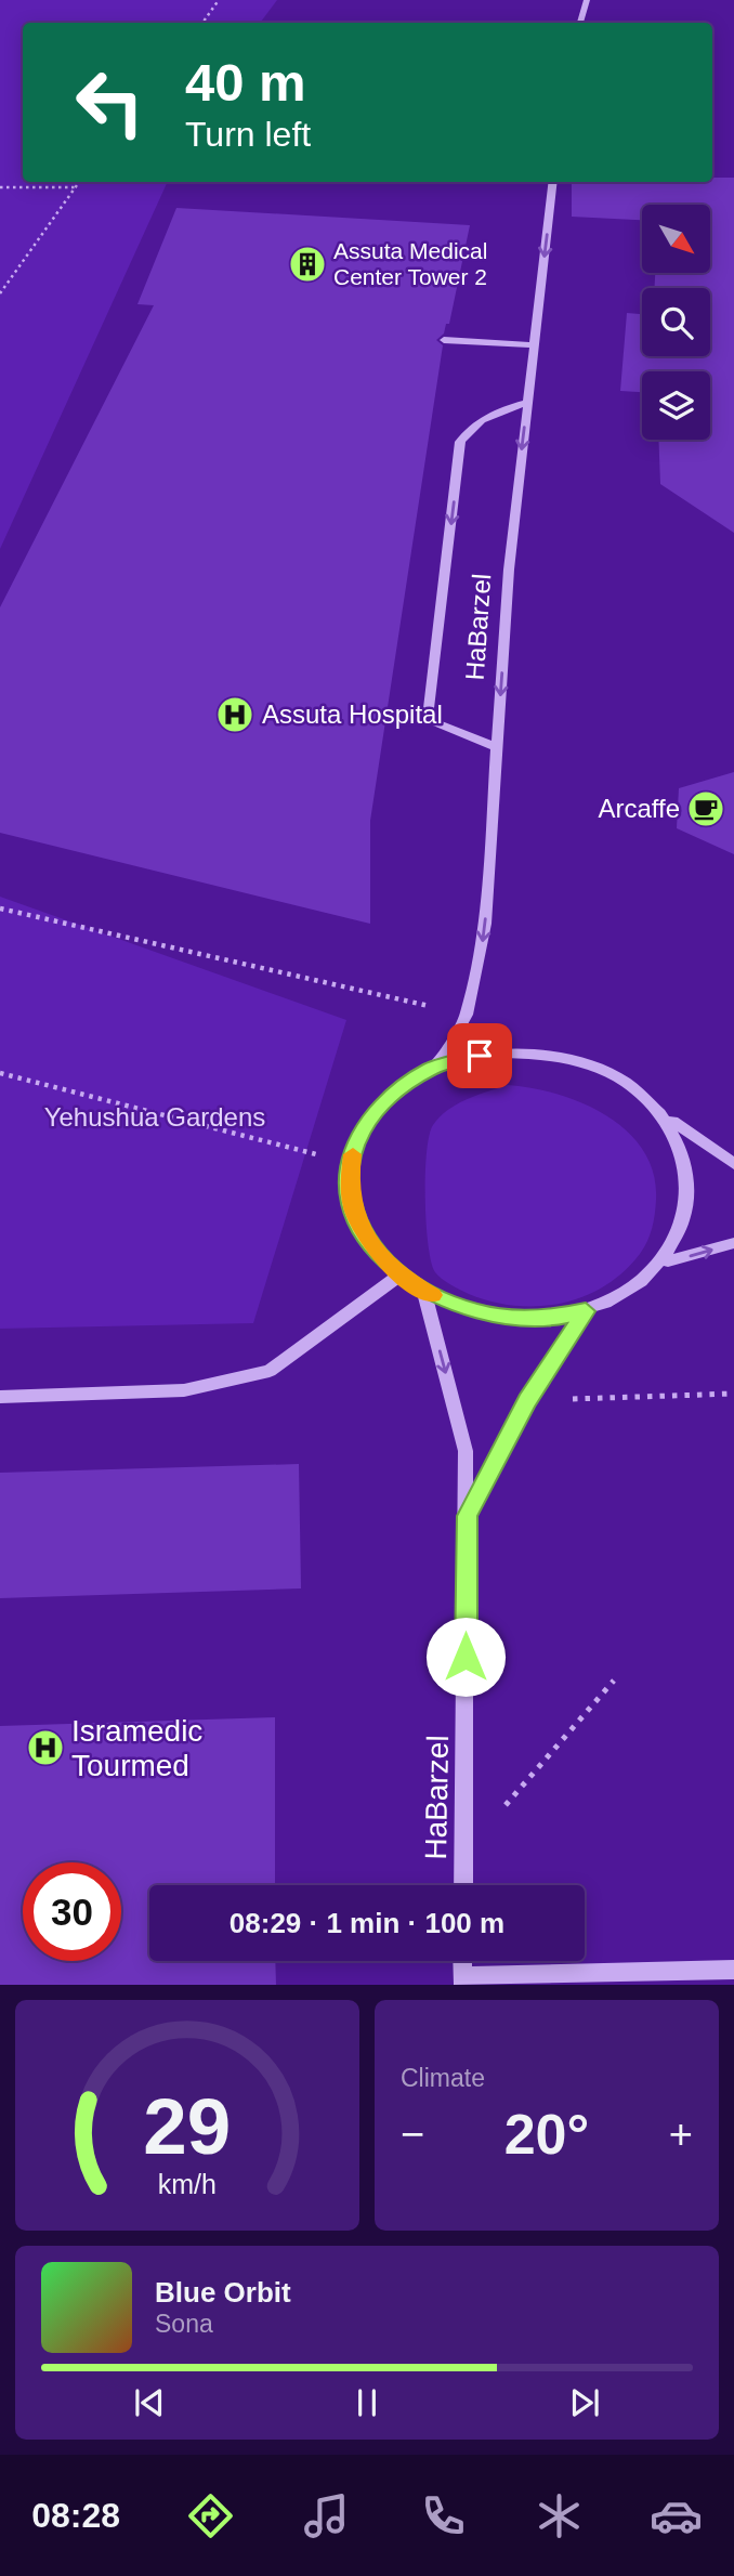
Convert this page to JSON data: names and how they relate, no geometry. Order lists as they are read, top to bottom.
{
  "streets": {
    "street": ["HaBarzel"]
  },
  "one_way": ["HaBarzel"],
  "parks": ["Yehushua Gardens"],
  "places": {
    "building": ["Assuta Medical Center Tower 2"],
    "hospital": ["Assuta Hospital", "Isramedic Tourmed"],
    "cafe": ["Arcaffe"]
  },
  "north": "bottom right",
  "page": {
    "turn": ["40 m", "Turn left"],
    "limit": "30",
    "trip": "08:29 · 1 min · 100 m",
    "tile": "Climate",
    "heat": ["−", "20°", "+"],
    "song": ["Blue Orbit", "Sona"],
    "tabs": "08:28",
    "gauge": ["29", "km/h"]
  }
}
